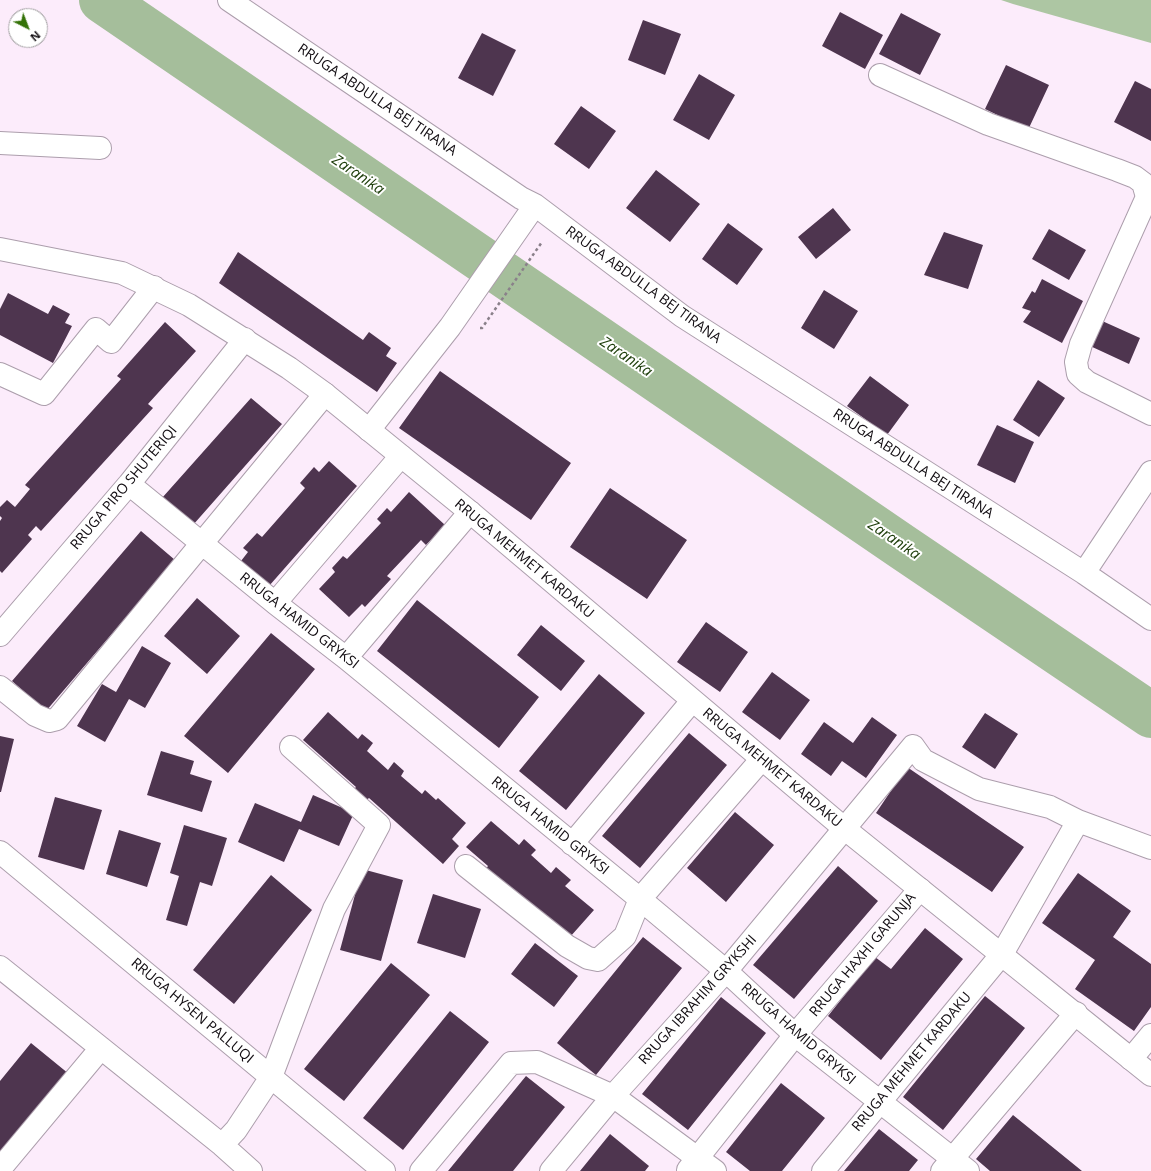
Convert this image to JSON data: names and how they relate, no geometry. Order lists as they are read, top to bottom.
{
  "streets": {
    "street": [
      "RRUGA ABDULLA BEJ TIRANA",
      "RRUGA PIRO SHUTERIQI",
      "RRUGA MEHMET KARDAKU",
      "RRUGA HAMID GRYKSI",
      "RRUGA HAXHI GARUNJA",
      "RRUGA IBRAHIM GRYKSHI",
      "RRUGA HYSEN PALLUQI"
    ]
  },
  "crossings": [
    ["RRUGA PIRO SHUTERIQI", "RRUGA MEHMET KARDAKU"],
    ["RRUGA PIRO SHUTERIQI", "RRUGA HAMID GRYKSI"],
    ["RRUGA MEHMET KARDAKU", "RRUGA HAMID GRYKSI"],
    ["RRUGA MEHMET KARDAKU", "RRUGA HAXHI GARUNJA"],
    ["RRUGA MEHMET KARDAKU", "RRUGA IBRAHIM GRYKSHI"],
    ["RRUGA HAMID GRYKSI", "RRUGA HAXHI GARUNJA"],
    ["RRUGA HAMID GRYKSI", "RRUGA IBRAHIM GRYKSHI"]
  ],
  "water": ["Zaranika"],
  "north": "bottom right"
}
